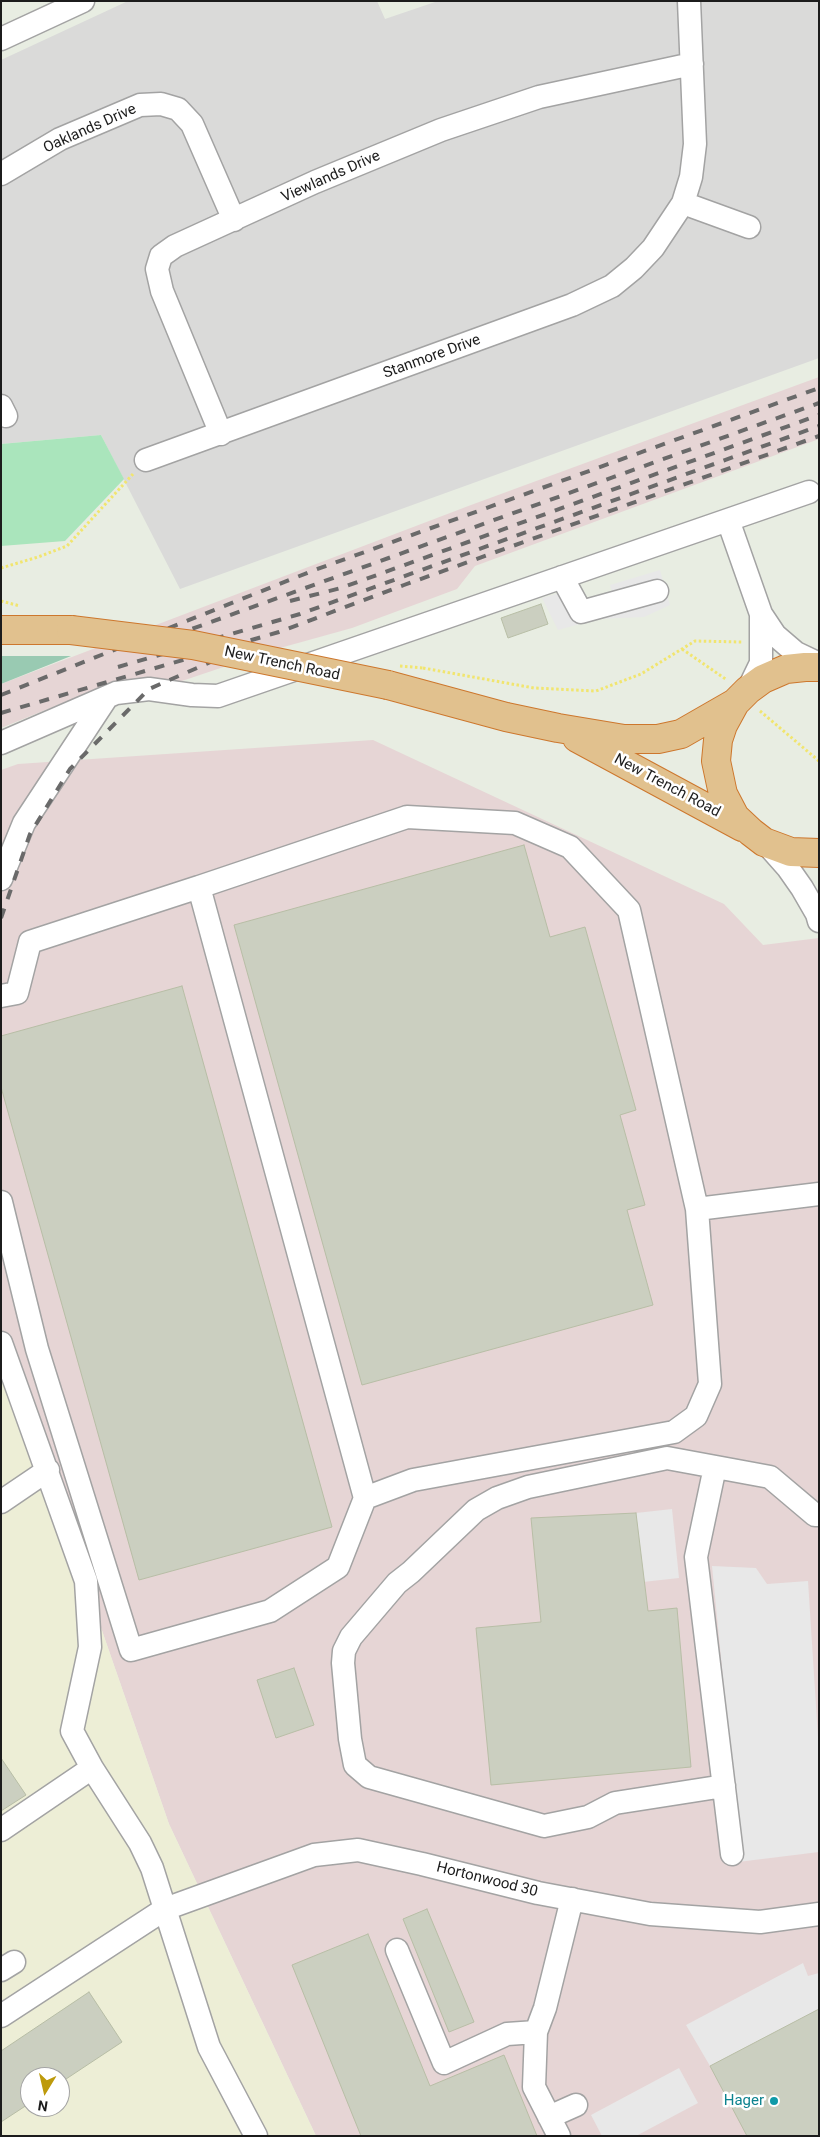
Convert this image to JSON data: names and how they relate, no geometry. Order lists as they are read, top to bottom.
{
  "streets": {
    "highway": ["New Trench Road"],
    "street": [
      "Oaklands Drive",
      "Viewlands Drive",
      "Stanmore Drive",
      "Hortonwood 30"
    ]
  },
  "crossings": [
    ["Oaklands Drive", "Viewlands Drive"],
    ["Viewlands Drive", "Stanmore Drive"]
  ],
  "places": ["Hager"],
  "north": "bottom"
}
